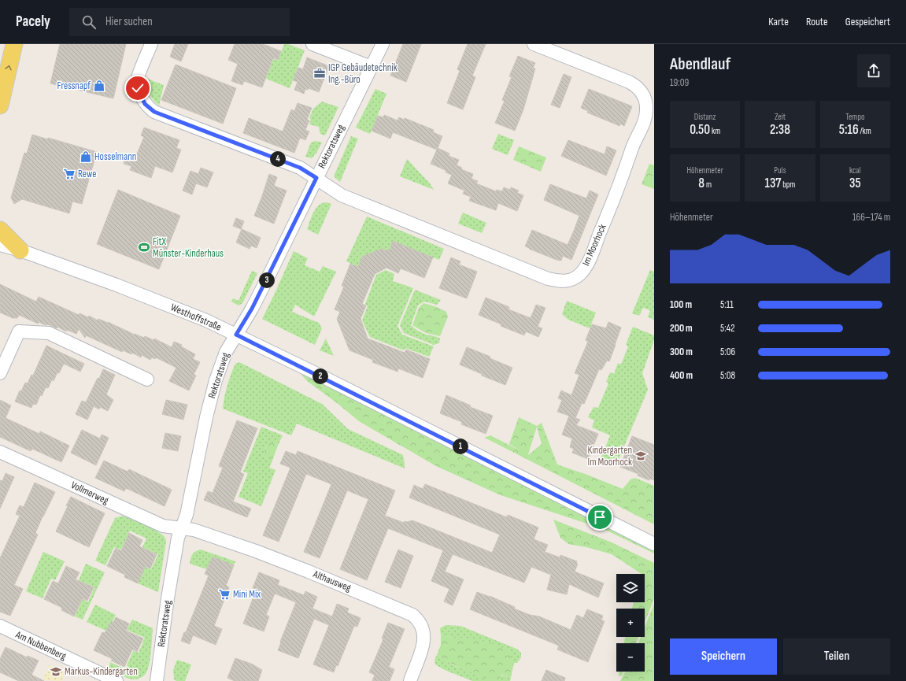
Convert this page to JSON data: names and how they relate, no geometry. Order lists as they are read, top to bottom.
{
  "streets": {
    "street": [
      "Rektoratsweg",
      "Im Moorhock",
      "Westhoffstraße",
      "Vollmerweg",
      "Althausweg",
      "Am Nubbenberg"
    ]
  },
  "crossings": [
    ["Rektoratsweg", "Im Moorhock"],
    ["Rektoratsweg", "Westhoffstraße"],
    ["Rektoratsweg", "Vollmerweg"],
    ["Rektoratsweg", "Althausweg"],
    ["Vollmerweg", "Althausweg"]
  ],
  "places": {
    "office": ["IGP Gebäudetechnik Ing.-Büro"],
    "shop": ["Fressnapf", "Hosselmann"],
    "supermarket": ["Rewe", "Mini Mix"],
    "sports": ["FitX Münster-Kinderhaus"],
    "school or university": ["Kindergarten Im Moorhock", "Markus-Kindergarten"]
  },
  "page": {
    "header": "Pacely",
    "search": "Hier suchen",
    "nav": ["Karte", "Route", "Gespeichert"],
    "heading": ["Abendlauf", "19:09"],
    "stats": [
      ["Distanz", "0.50 km"],
      ["Zeit", "2:38"],
      ["Tempo", "5:16 /km"],
      ["Höhenmeter", "8 m"],
      ["Puls", "137 bpm"],
      ["kcal", "35"]
    ],
    "pins": [
      "4",
      "3",
      "2",
      "1"
    ],
    "chart": ["Höhenmeter", "166–174 m"],
    "list": [
      {
        "name": "100 m",
        "note": "5:11"
      },
      {
        "name": "200 m",
        "note": "5:42"
      },
      {
        "name": "300 m",
        "note": "5:06"
      },
      {
        "name": "400 m",
        "note": "5:08"
      }
    ],
    "map_buttons": ["+", "−"],
    "buttons": ["Speichern", "Teilen"]
  }
}
